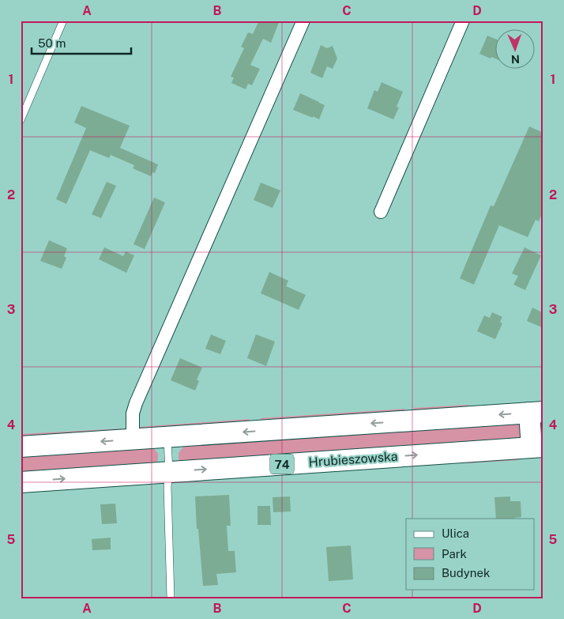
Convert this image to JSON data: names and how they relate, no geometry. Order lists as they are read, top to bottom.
{
  "streets": {
    "main road": ["Hrubieszowska", "74"]
  },
  "legend": ["Ulica", "Park", "Budynek"],
  "scale_bar": "50 m",
  "north": "bottom",
  "grid": {
    "columns": [
      "A",
      "B",
      "C",
      "D"
    ],
    "rows": [
      "1",
      "2",
      "3",
      "4",
      "5"
    ]
  }
}
